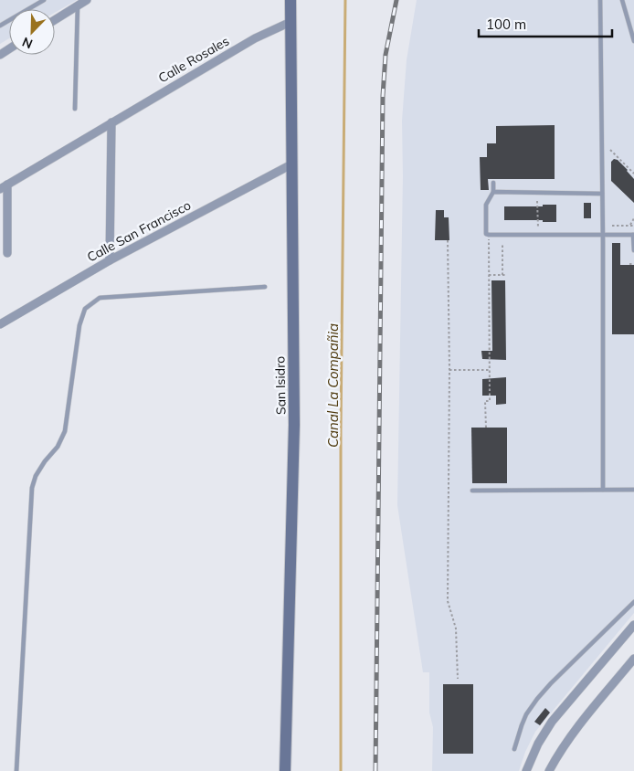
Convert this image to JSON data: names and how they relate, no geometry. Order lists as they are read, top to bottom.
{
  "streets": {
    "main road": ["San Isidro"],
    "street": ["Calle Rosales", "Calle San Francisco"]
  },
  "crossings": [
    ["Calle Rosales", "San Isidro"],
    ["Calle San Francisco", "San Isidro"]
  ],
  "water": ["Canal La Compañia"],
  "scale_bar": "100 m",
  "north": "bottom left"
}
